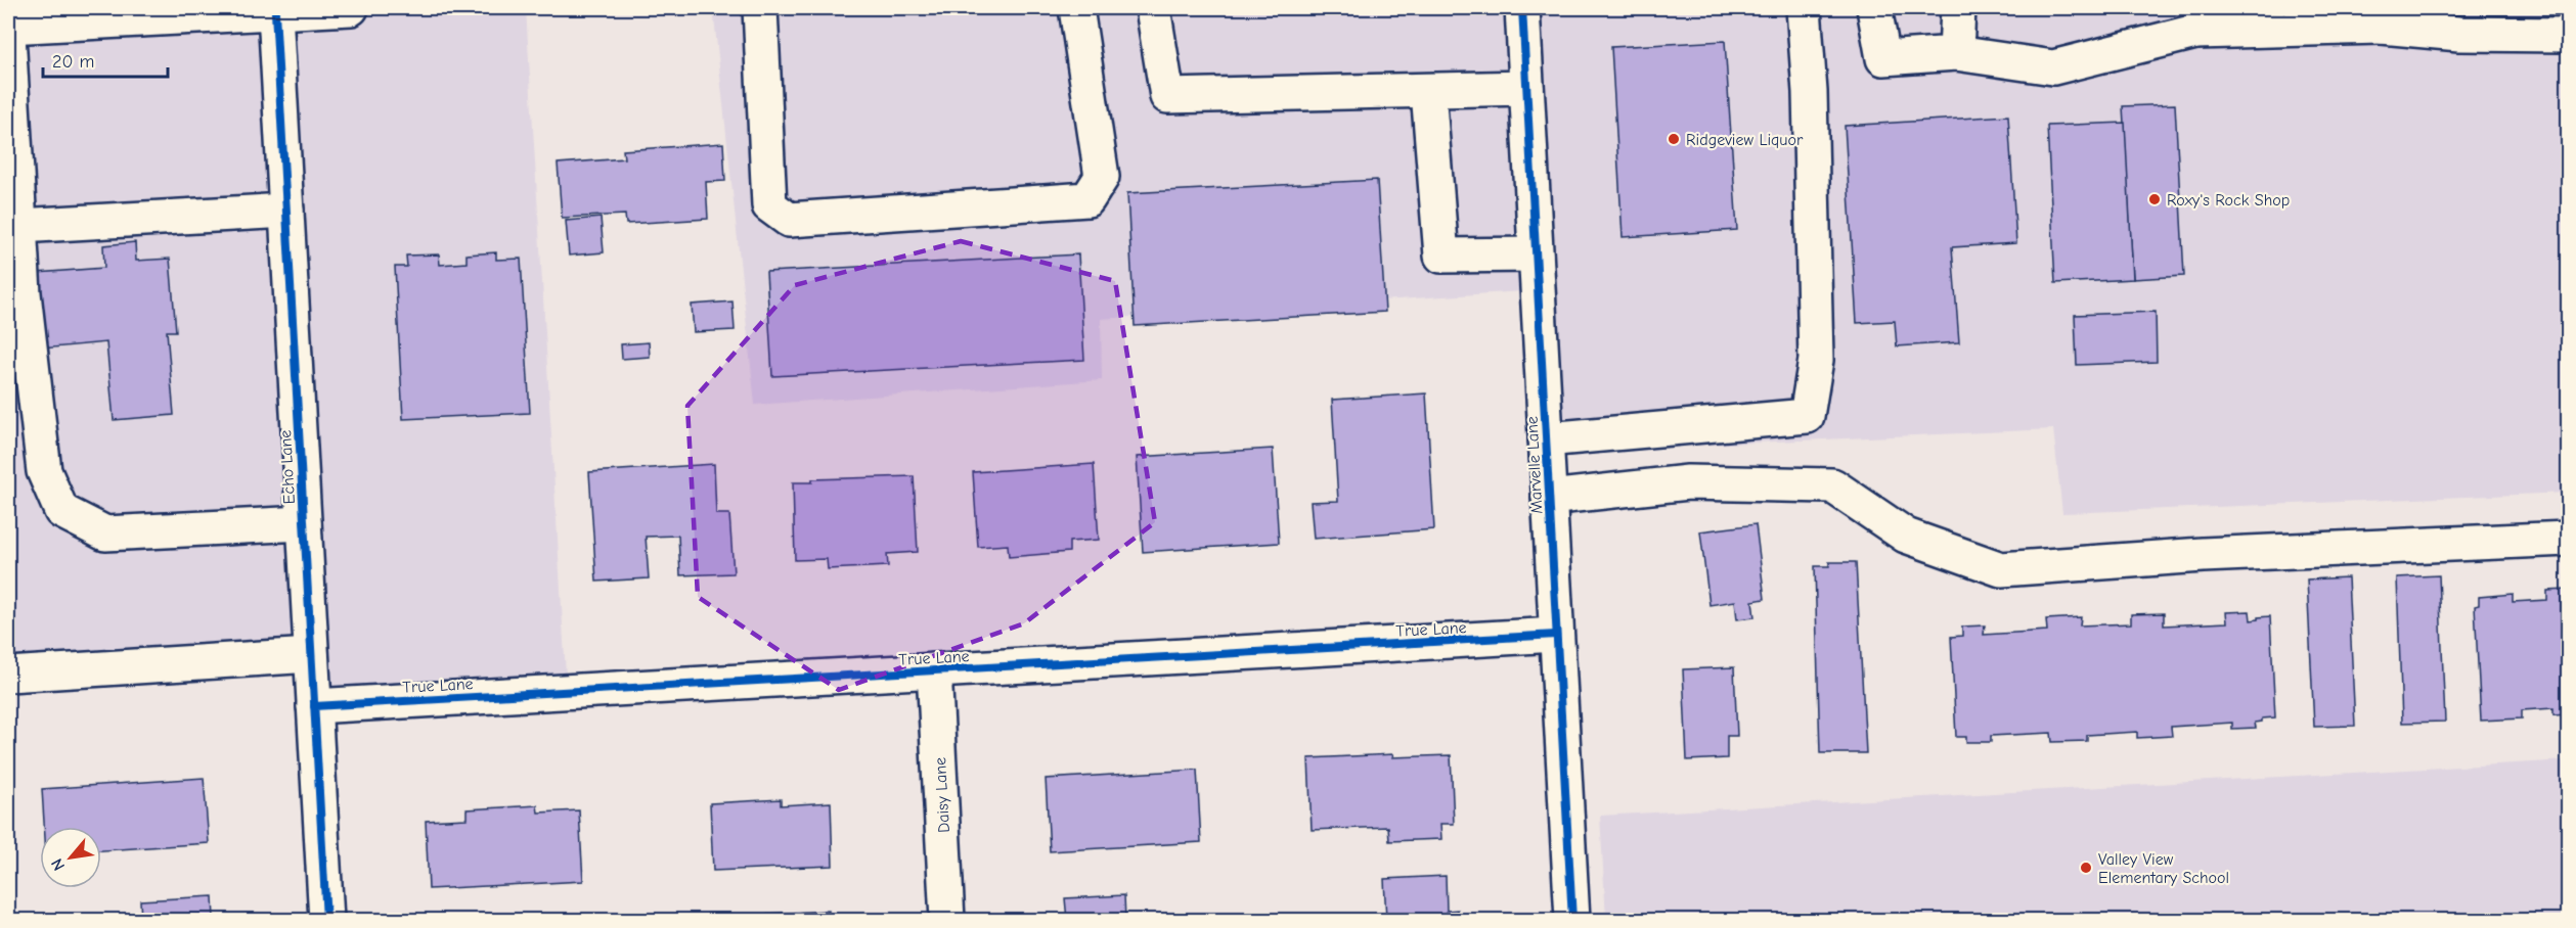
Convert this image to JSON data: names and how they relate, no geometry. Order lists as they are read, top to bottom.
{
  "streets": {
    "street": [
      "Marvelle Lane",
      "Echo Lane",
      "True Lane",
      "Daisy Lane"
    ]
  },
  "crossings": [
    ["Marvelle Lane", "True Lane"],
    ["Echo Lane", "True Lane"],
    ["True Lane", "Daisy Lane"]
  ],
  "places": ["Ridgeview Liquor", "Roxy's Rock Shop", "Valley View Elementary School"],
  "scale_bar": "20 m",
  "north": "bottom left"
}
